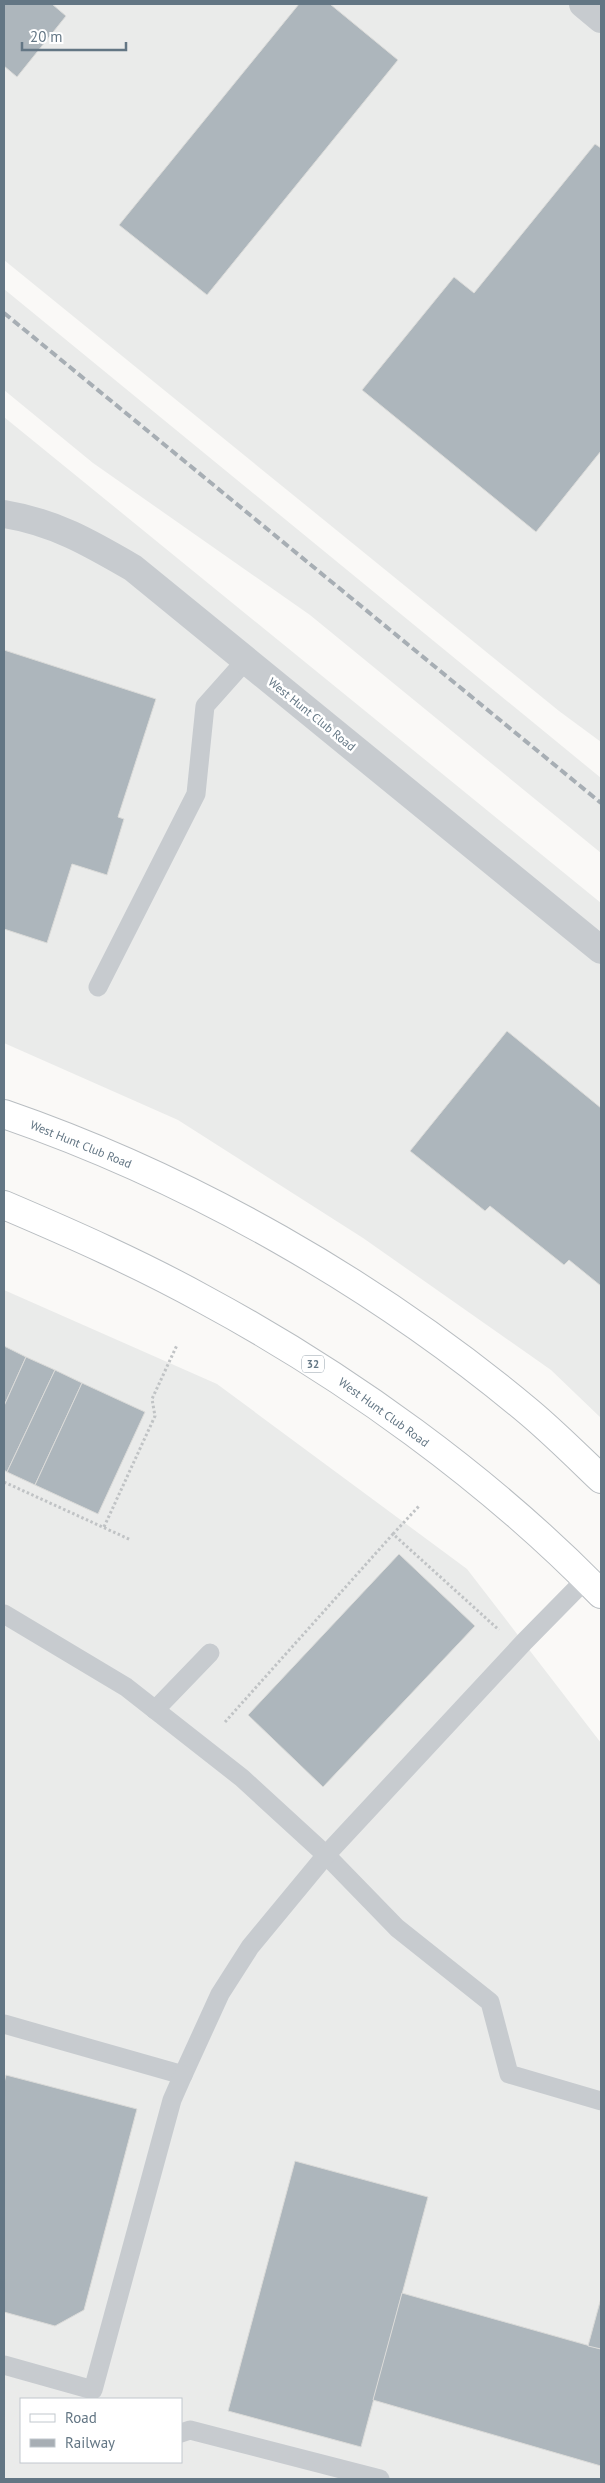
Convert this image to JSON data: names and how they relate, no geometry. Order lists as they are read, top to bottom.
{
  "streets": {
    "main road": ["West Hunt Club Road", "32"]
  },
  "legend": ["Road", "Railway"],
  "scale_bar": "20 m"
}
